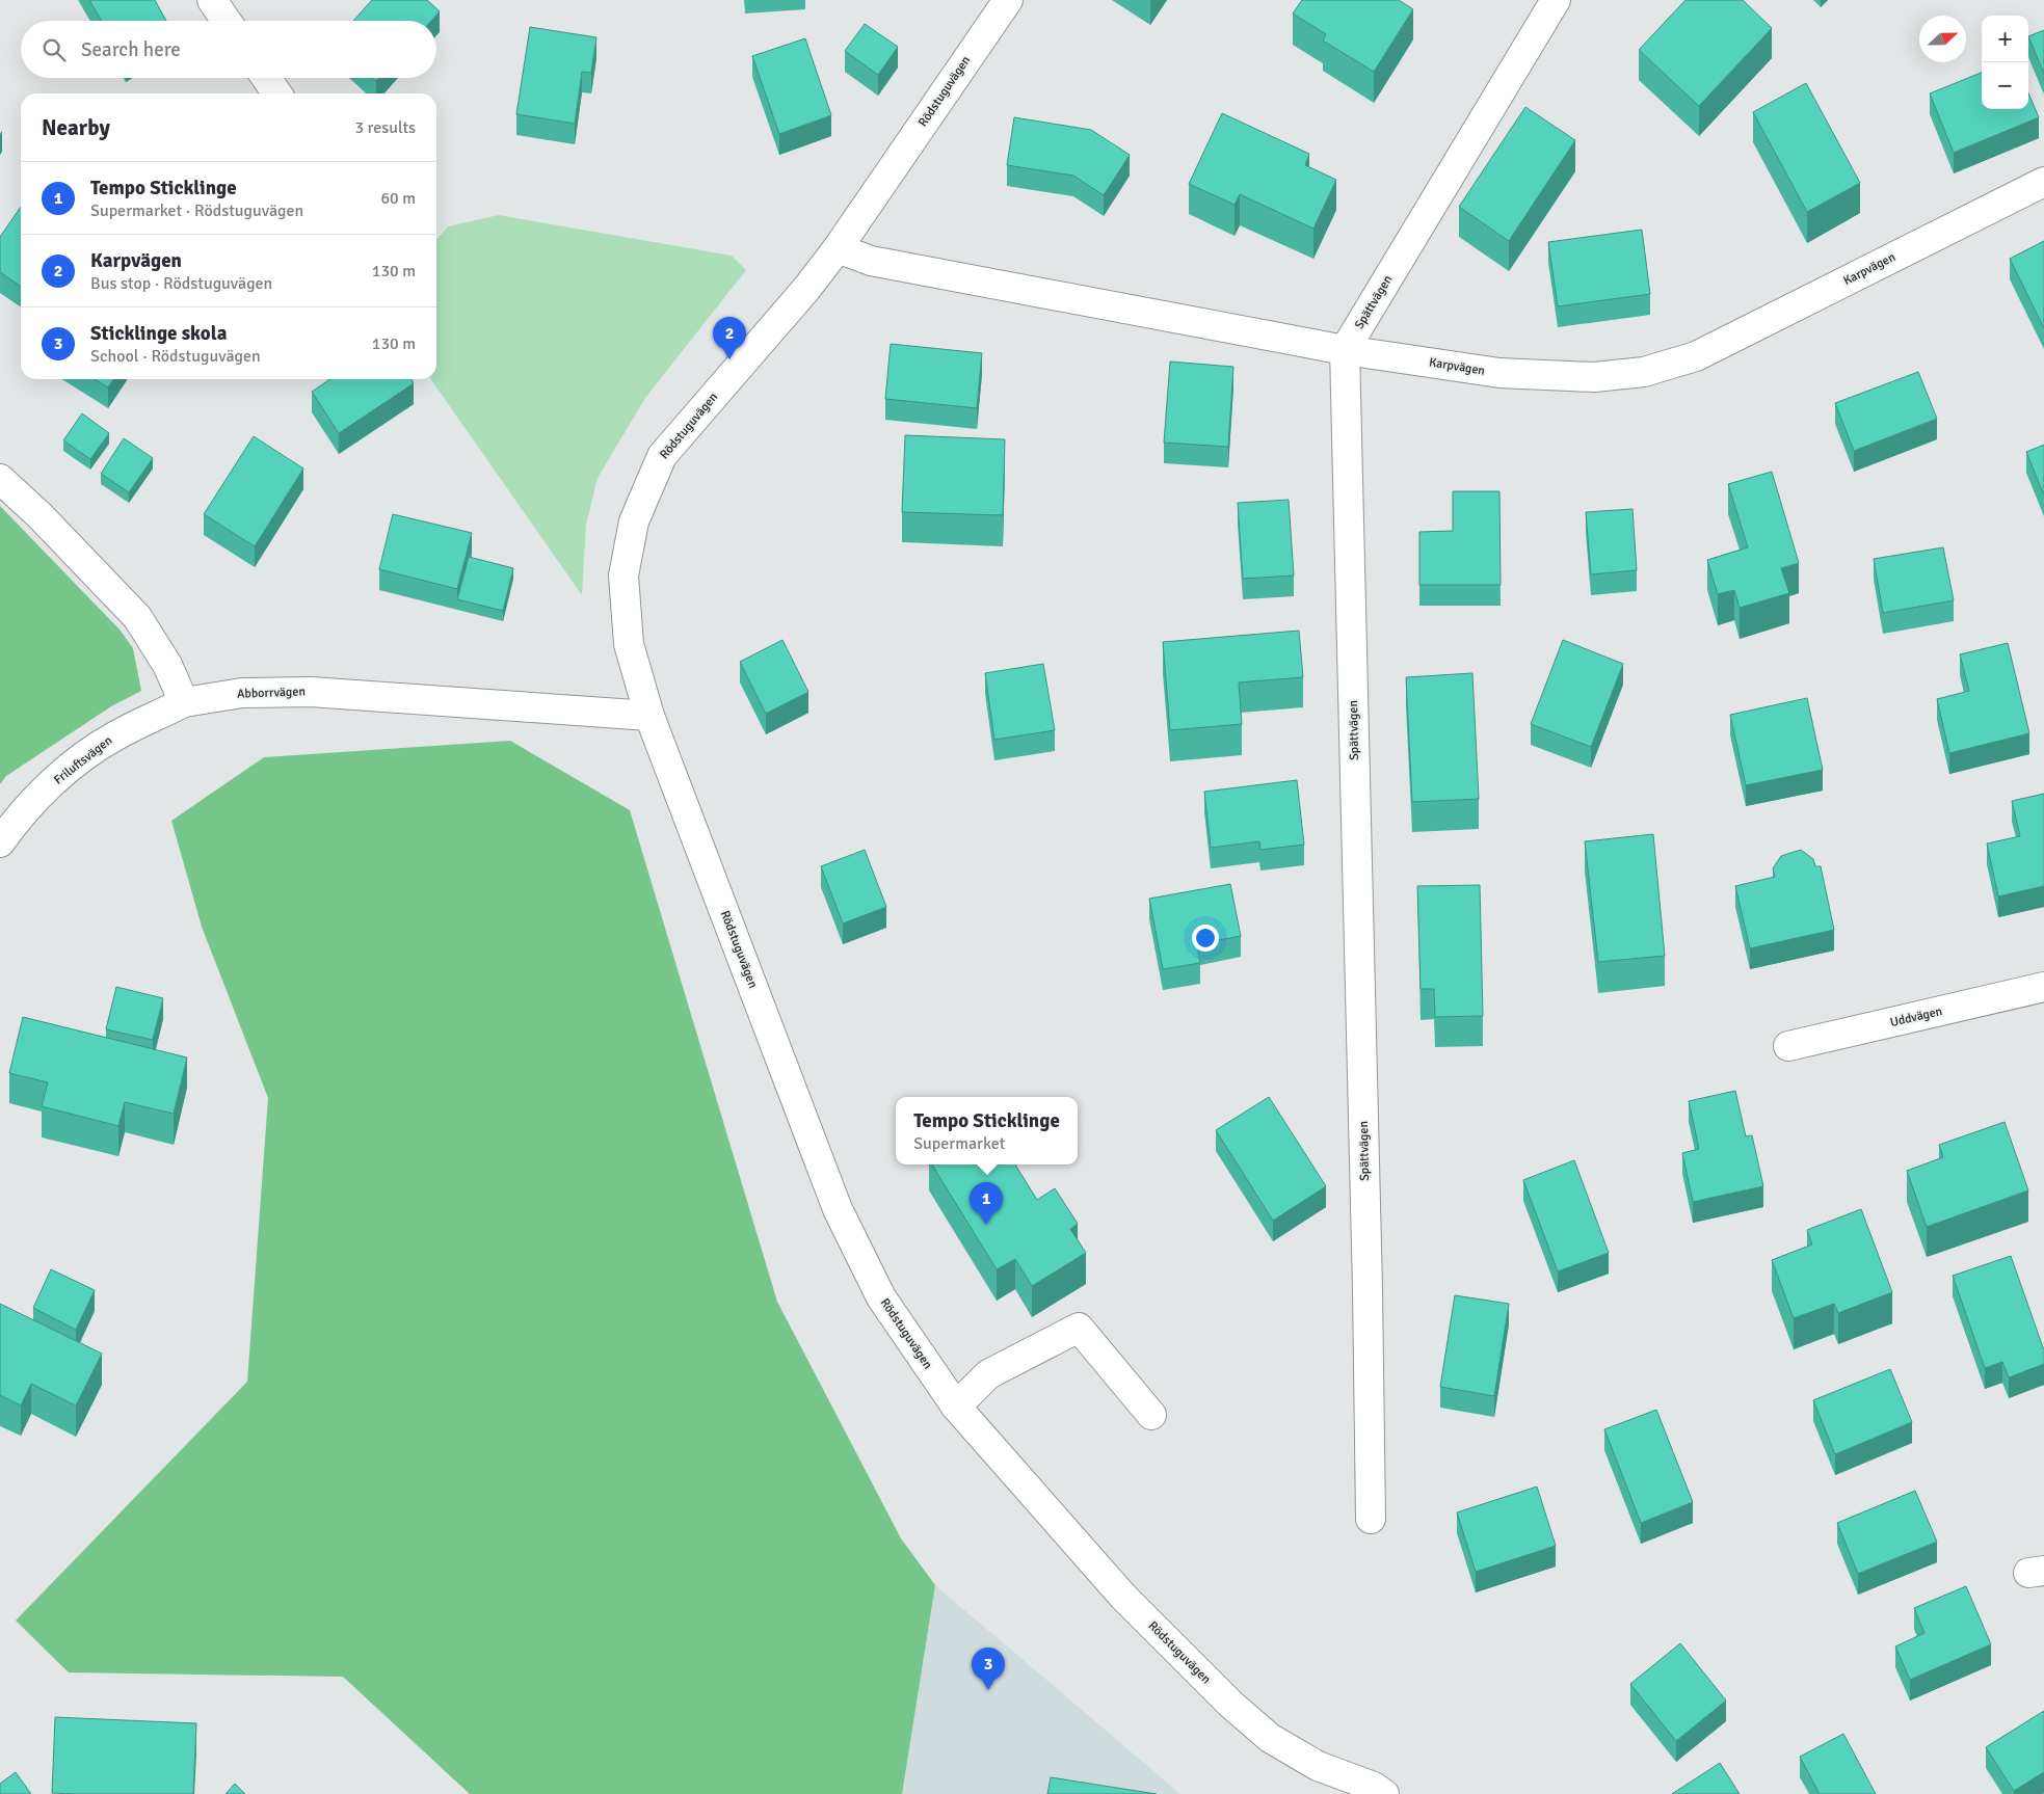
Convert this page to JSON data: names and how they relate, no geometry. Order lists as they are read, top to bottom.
{
  "streets": {
    "street": [
      "Rödstuguvägen",
      "Karpvägen",
      "Spättvägen",
      "Abborrvägen",
      "Friluftsvägen",
      "Uddvägen"
    ]
  },
  "crossings": [
    ["Rödstuguvägen", "Karpvägen"],
    ["Rödstuguvägen", "Abborrvägen"],
    ["Karpvägen", "Spättvägen"],
    ["Abborrvägen", "Friluftsvägen"]
  ],
  "north": "right",
  "page": {
    "map_buttons": ["+", "−"],
    "search": "Search here",
    "heading": ["Nearby", "3 results"],
    "list": [
      {
        "mark": "1",
        "name": "Tempo Sticklinge",
        "note": "Supermarket · Rödstuguvägen",
        "value": "60 m"
      },
      {
        "mark": "2",
        "name": "Karpvägen",
        "note": "Bus stop · Rödstuguvägen",
        "value": "130 m"
      },
      {
        "mark": "3",
        "name": "Sticklinge skola",
        "note": "School · Rödstuguvägen",
        "value": "130 m"
      }
    ],
    "pins": ["2", "1", "3"],
    "popup": ["Tempo Sticklinge", "Supermarket"]
  }
}
